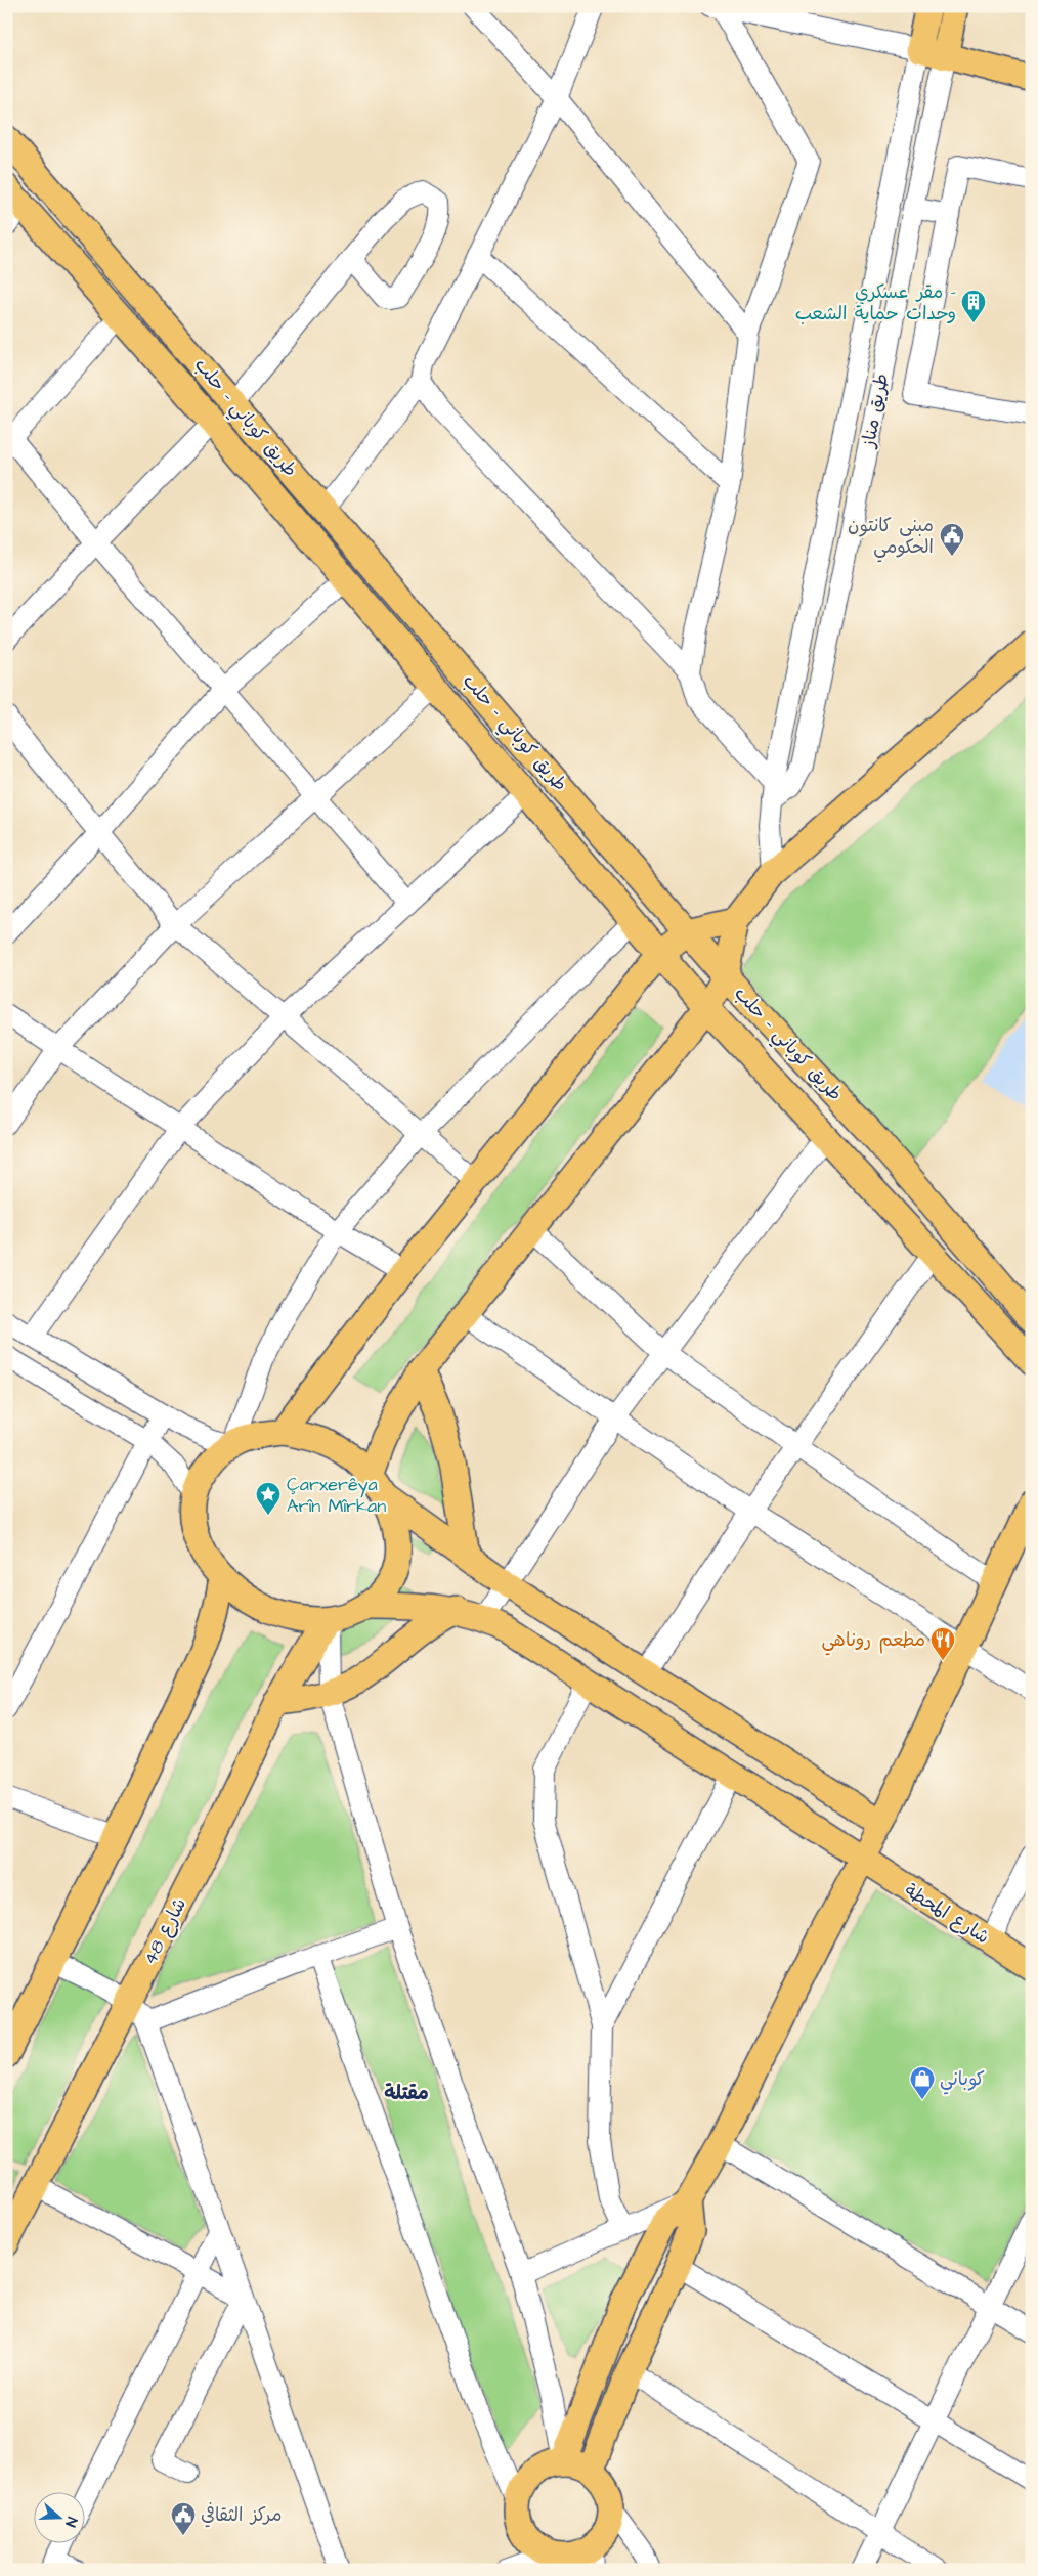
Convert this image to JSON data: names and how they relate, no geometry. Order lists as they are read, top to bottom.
{
  "streets": {
    "main road": [
      "طريق مناز",
      "طريق كوباني - حلب",
      "شارع المحطة",
      "48 شارع"
    ]
  },
  "districts": ["مقتلة"],
  "places": {
    "building": ["مقر عسكري - وحدات حماية الشعب"],
    "public building": ["مبنى كانتون الحكومي", "مركز الثقافي"],
    "place": ["Çarxerêya Arîn Mîrkan"],
    "restaurant": ["مطعم روناهي"],
    "shop": ["كوباني"]
  },
  "north": "right"
}
